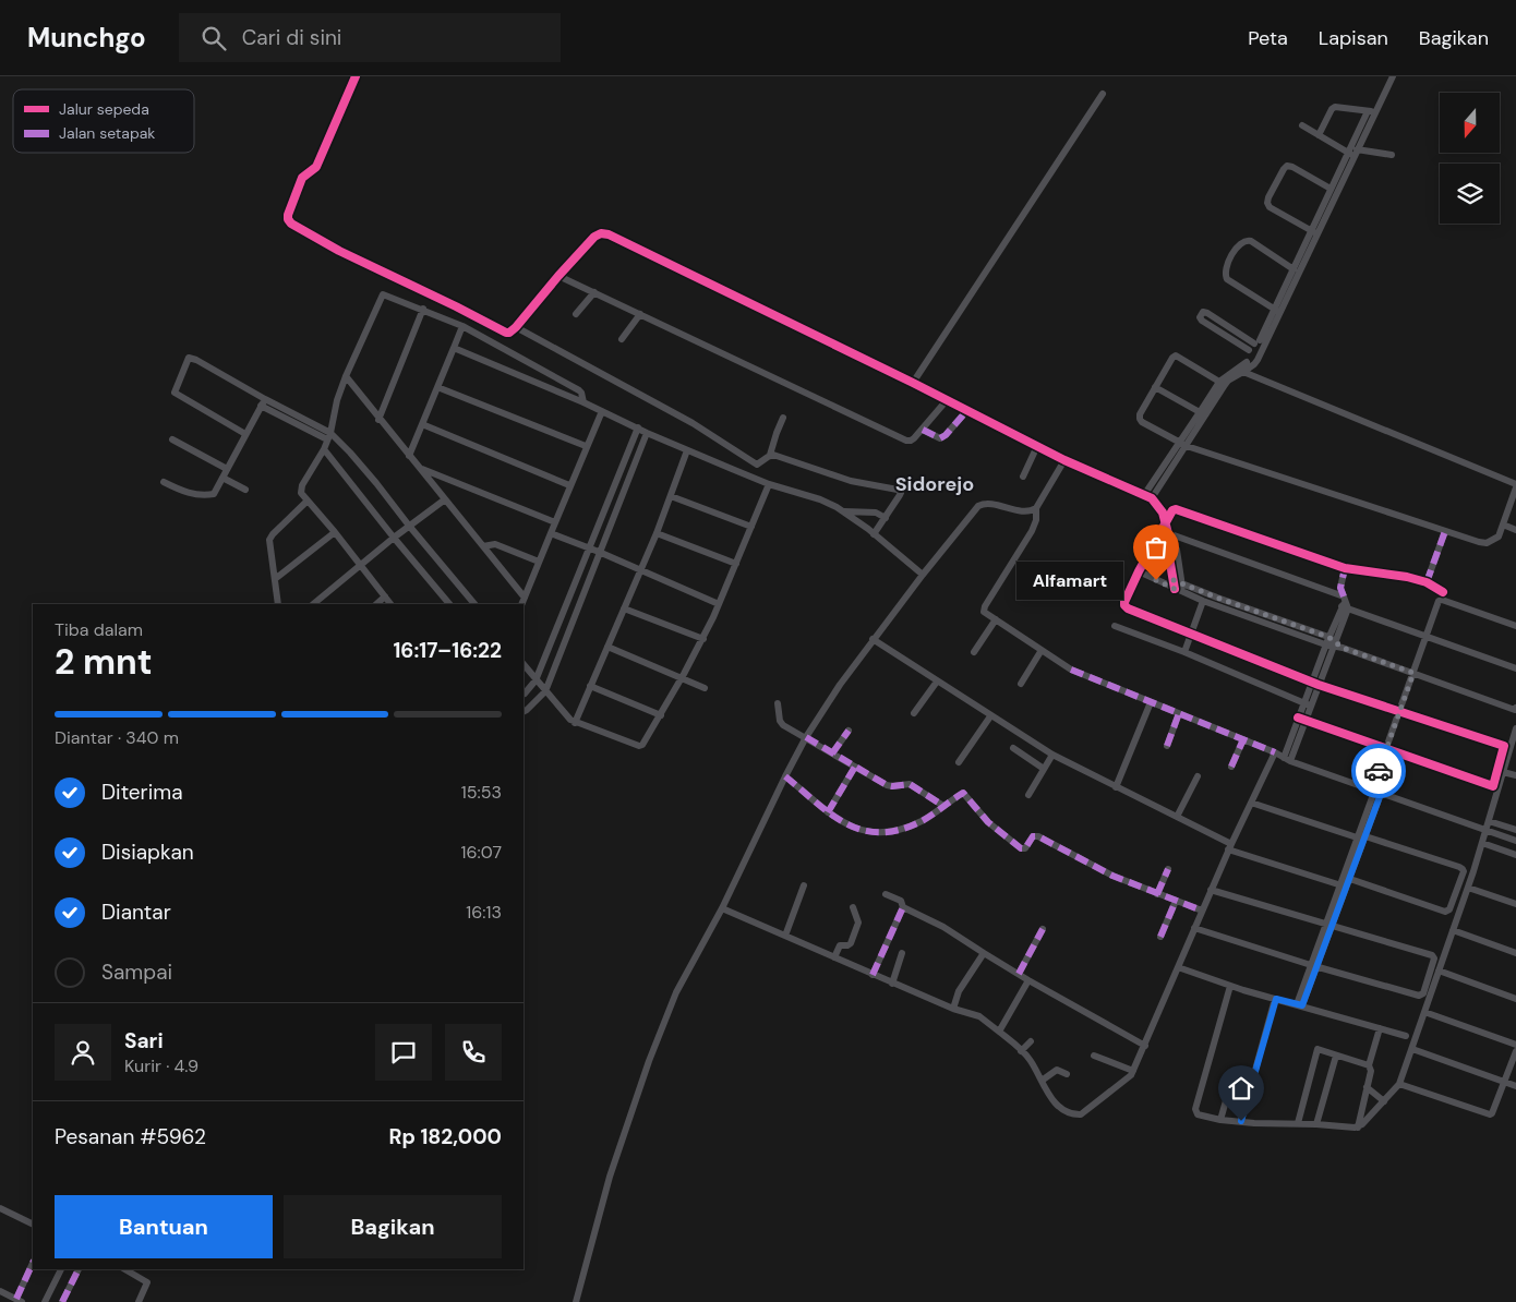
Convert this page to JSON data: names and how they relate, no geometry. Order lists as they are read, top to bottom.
{
  "districts": ["Sidorejo"],
  "places": ["Alfamart"],
  "legend": ["Jalur sepeda", "Jalan setapak"],
  "north": "bottom",
  "page": {
    "header": "Munchgo",
    "search": "Cari di sini",
    "nav": ["Peta", "Lapisan", "Bagikan"],
    "bubble": "Alfamart",
    "heading": ["2 mnt", "Tiba dalam", "16:17–16:22"],
    "panel": [
      "Sari",
      "Kurir · 4.9",
      "Pesanan #5962",
      "Rp 182,000"
    ],
    "bar": "Diantar · 340 m",
    "list": [
      ["Diterima", "15:53"],
      ["Disiapkan", "16:07"],
      ["Diantar", "16:13"],
      "Sampai"
    ],
    "buttons": ["Bantuan", "Bagikan"]
  }
}
